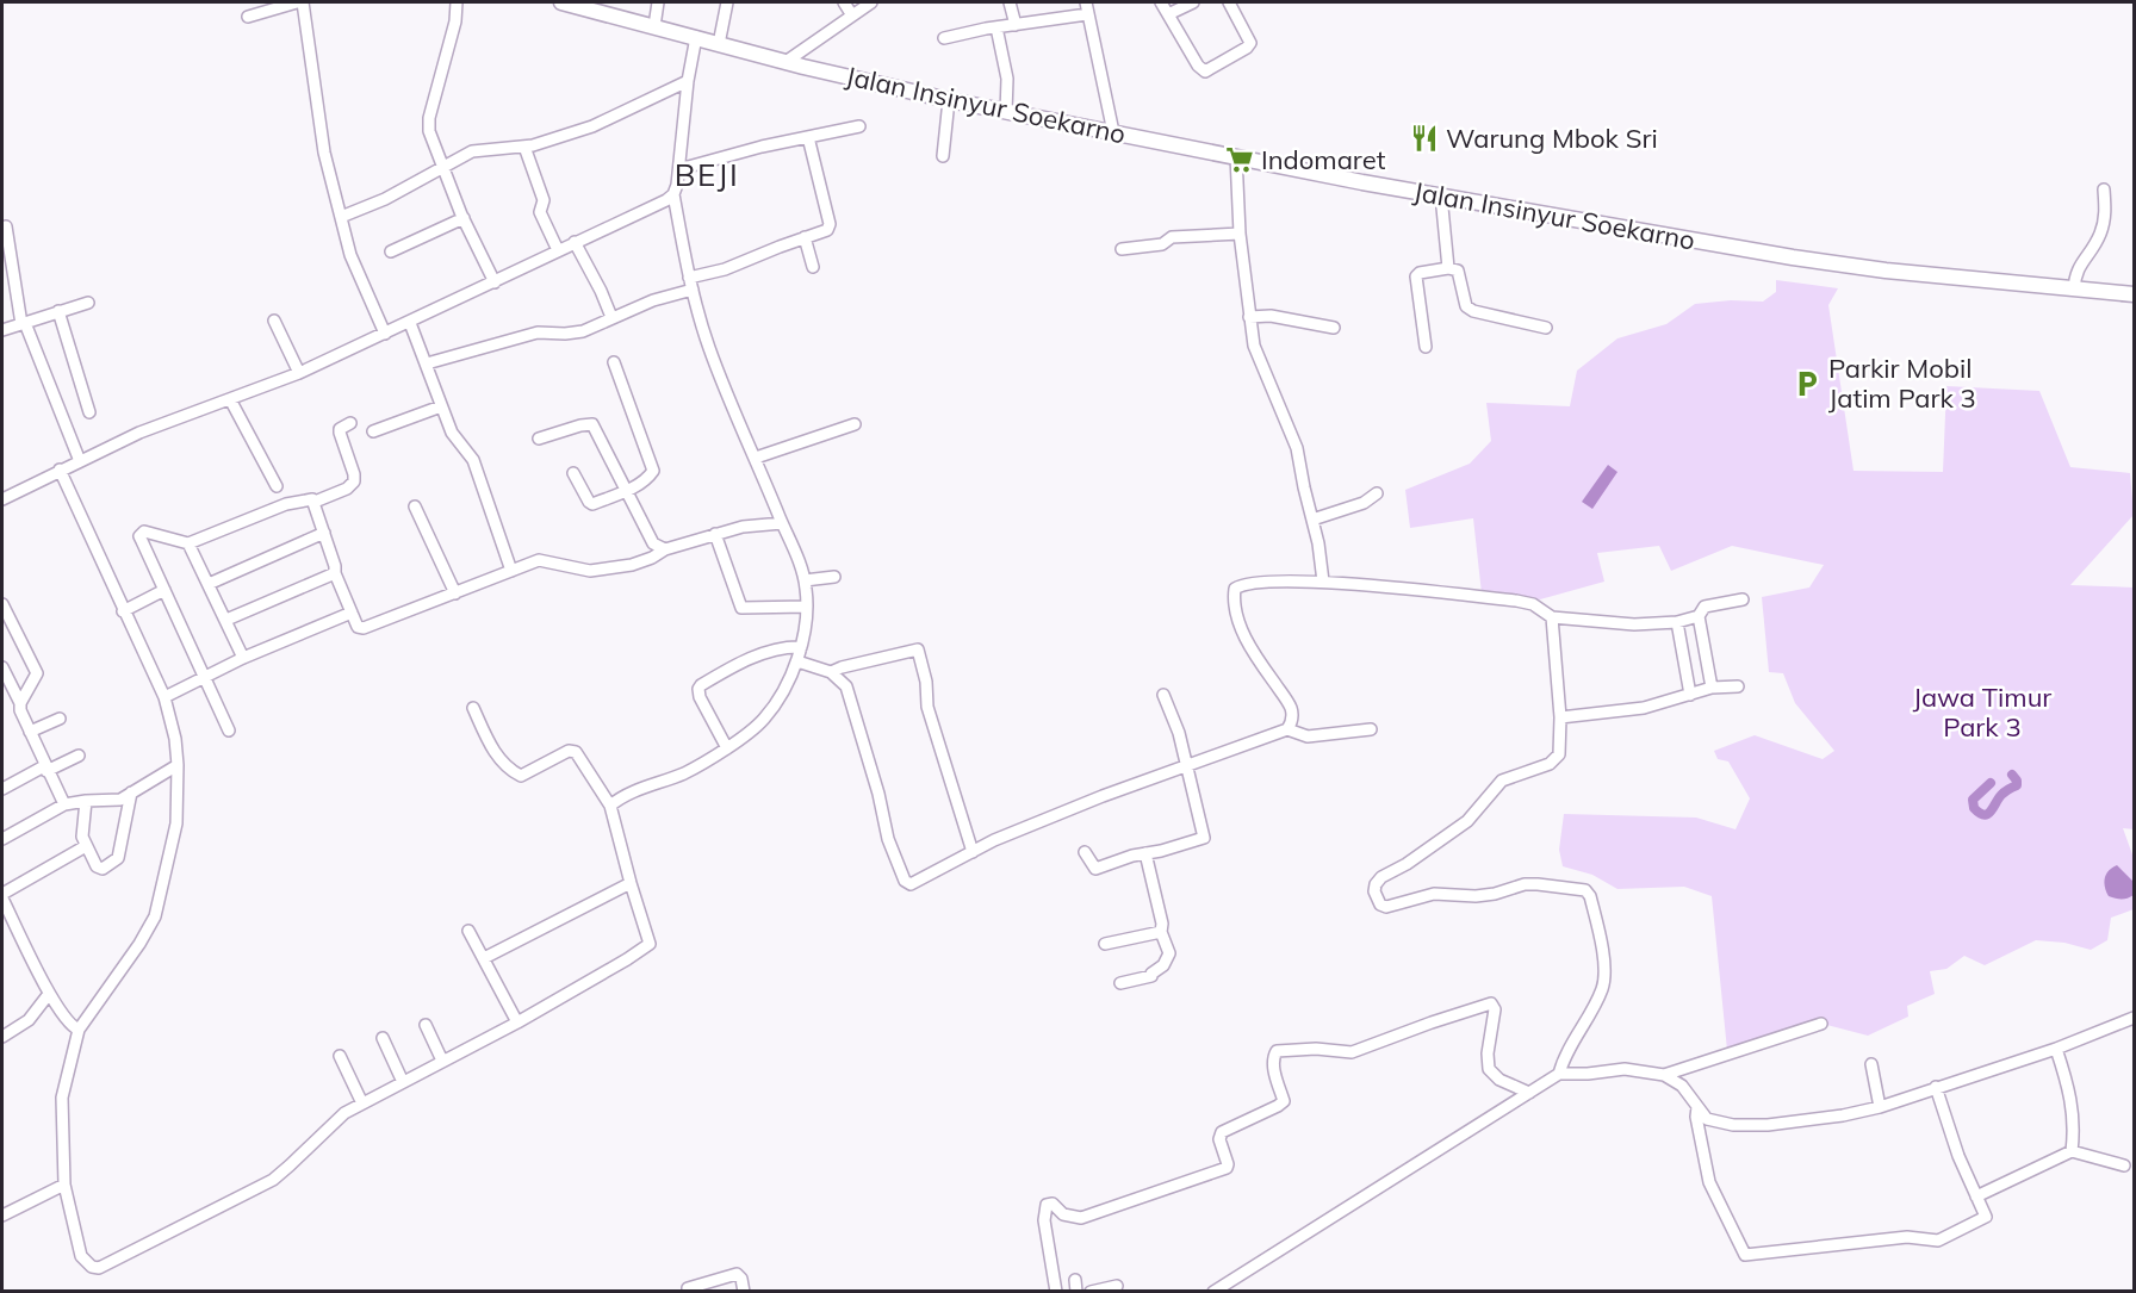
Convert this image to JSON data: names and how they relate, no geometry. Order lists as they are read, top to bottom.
{
  "streets": {
    "main road": ["Jalan Insinyur Soekarno"]
  },
  "districts": ["BEJI"],
  "parks": ["Jawa Timur Park 3"],
  "places": {
    "restaurant": ["Warung Mbok Sri"],
    "supermarket": ["Indomaret"],
    "parking": ["Parkir Mobil Jatim Park 3"]
  }
}
